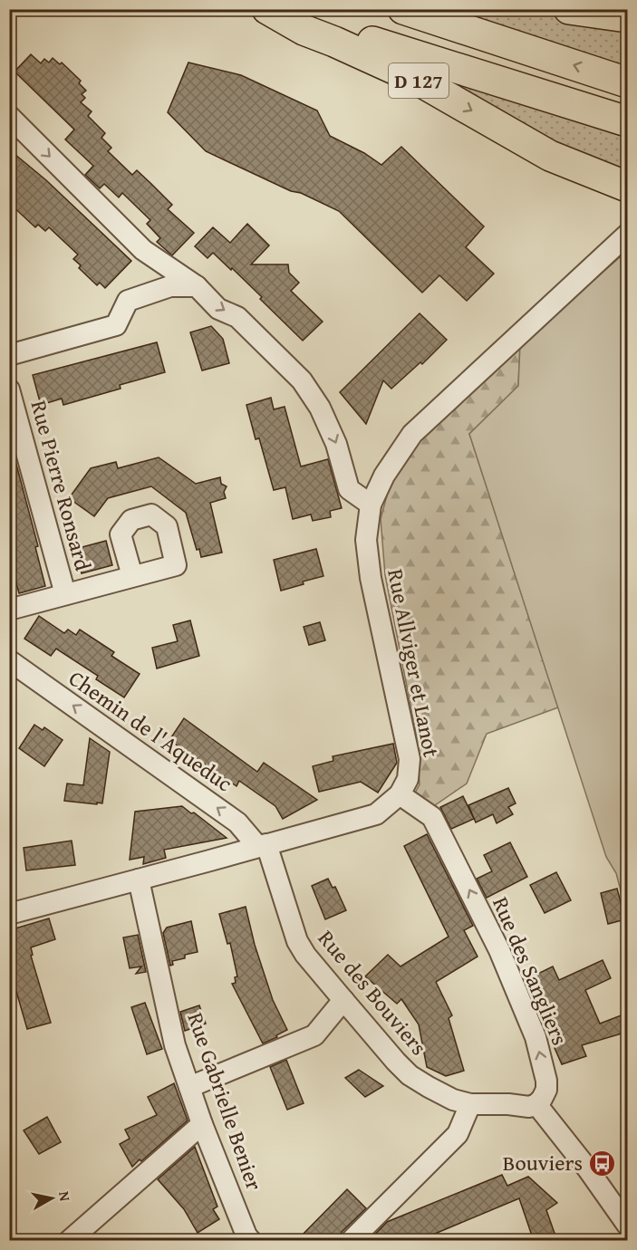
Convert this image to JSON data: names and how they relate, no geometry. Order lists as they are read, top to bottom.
{
  "streets": {
    "main road": ["D 127"],
    "street": [
      "Rue Pierre Ronsard",
      "Rue Allviger et Lanot",
      "Chemin de l'Aqueduc",
      "Rue des Sangliers",
      "Rue des Bouviers",
      "Rue Gabrielle Benier"
    ]
  },
  "crossings": [
    ["Rue Allviger et Lanot", "Rue des Sangliers"],
    ["Chemin de l'Aqueduc", "Rue des Bouviers"],
    ["Rue des Sangliers", "Rue des Bouviers"]
  ],
  "one_way": ["Chemin de l'Aqueduc", "Rue des Sangliers"],
  "places": {
    "bus stop": ["Bouviers"]
  },
  "north": "right"
}
